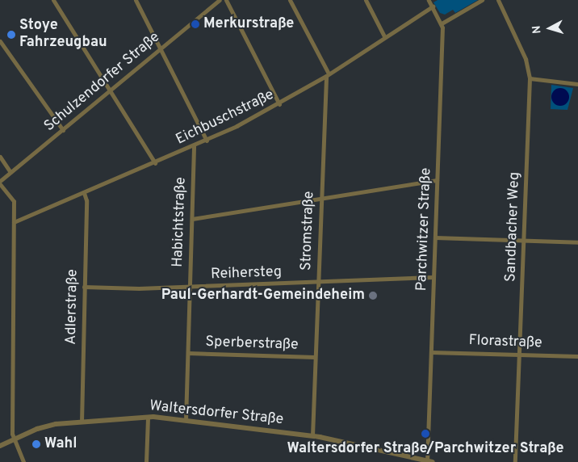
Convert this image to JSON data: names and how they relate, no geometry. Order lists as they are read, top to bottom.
{
  "streets": {
    "street": [
      "Schulzendorfer Straße",
      "Eichbuschstraße",
      "Habichtstraße",
      "Sandbacher Weg",
      "Parchwitzer Straße",
      "Stromstraße",
      "Reihersteg",
      "Adlerstraße",
      "Florastraße",
      "Sperberstraße",
      "Waltersdorfer Straße"
    ]
  },
  "crossings": [
    ["Eichbuschstraße", "Habichtstraße"],
    ["Eichbuschstraße", "Parchwitzer Straße"],
    ["Eichbuschstraße", "Stromstraße"],
    ["Eichbuschstraße", "Adlerstraße"],
    ["Habichtstraße", "Reihersteg"],
    ["Habichtstraße", "Sperberstraße"],
    ["Habichtstraße", "Waltersdorfer Straße"],
    ["Sandbacher Weg", "Florastraße"],
    ["Parchwitzer Straße", "Reihersteg"],
    ["Parchwitzer Straße", "Florastraße"],
    ["Parchwitzer Straße", "Waltersdorfer Straße"],
    ["Stromstraße", "Reihersteg"],
    ["Stromstraße", "Sperberstraße"],
    ["Stromstraße", "Waltersdorfer Straße"],
    ["Reihersteg", "Adlerstraße"],
    ["Adlerstraße", "Waltersdorfer Straße"]
  ],
  "places": [
    "Merkurstraße",
    "Stoye Fahrzeugbau",
    "Paul-Gerhardt-Gemeindeheim",
    "Waltersdorfer Straße/Parchwitzer Straße",
    "Wahl"
  ],
  "north": "left"
}
